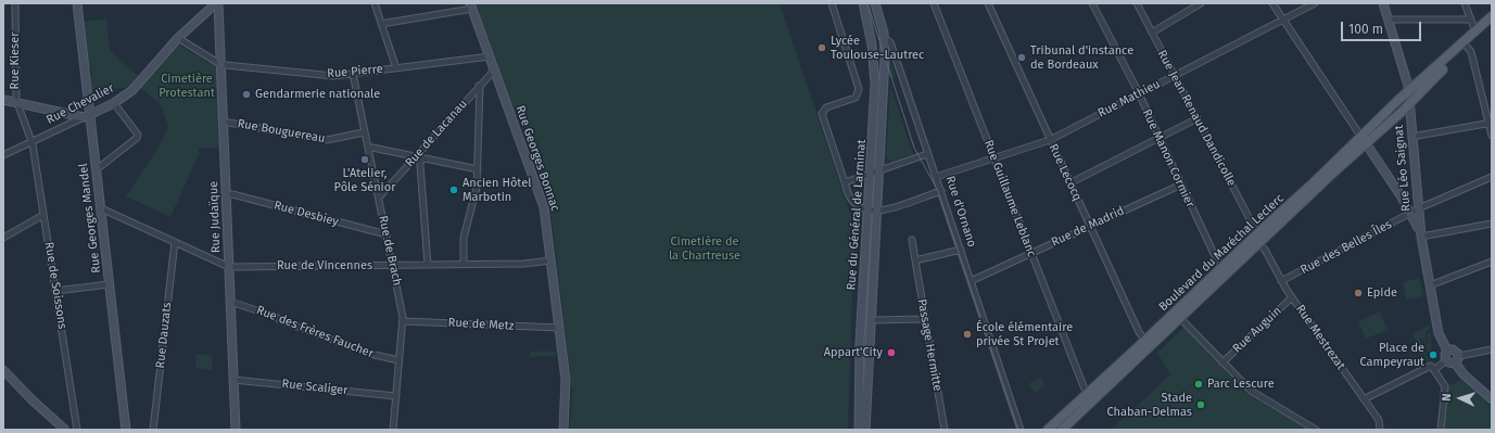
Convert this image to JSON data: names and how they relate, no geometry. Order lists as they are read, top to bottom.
{
  "streets": {
    "main road": [
      "Rue Chevalier",
      "Rue Georges Bonnac",
      "Rue Léo Saignat",
      "Rue d'Ornano",
      "Rue du Général de Larminat",
      "Rue Judaïque",
      "Rue Georges Mandel",
      "Boulevard du Maréchal Leclerc"
    ],
    "street": [
      "Rue Kieser",
      "Rue Pierre",
      "Rue Mathieu",
      "Rue Jean Renaud Dandicolle",
      "Rue Bouguereau",
      "Rue de Lacanau",
      "Rue Manon Cormier",
      "Rue Lecocq",
      "Rue Guillaume Leblanc",
      "Rue Desbiey",
      "Rue de Madrid",
      "Rue des Belles Îles",
      "Rue de Brach",
      "Rue de Vincennes",
      "Rue de Soissons",
      "Rue de Metz",
      "Rue Auguin",
      "Rue des Frères Faucher",
      "Rue Dauzats",
      "Rue Mestrezat",
      "Passage Hermitte",
      "Rue Scaliger"
    ]
  },
  "crossings": [
    ["Rue Kieser", "Rue Chevalier"],
    ["Rue Kieser", "Rue de Soissons"],
    ["Rue Pierre", "Rue Georges Bonnac"],
    ["Rue Pierre", "Rue Judaïque"],
    ["Rue Pierre", "Rue de Brach"],
    ["Rue Mathieu", "Rue Jean Renaud Dandicolle"],
    ["Rue Mathieu", "Rue Manon Cormier"],
    ["Rue Mathieu", "Rue Lecocq"],
    ["Rue Mathieu", "Rue Guillaume Leblanc"],
    ["Rue Mathieu", "Rue d'Ornano"],
    ["Rue Chevalier", "Rue Judaïque"],
    ["Rue Chevalier", "Rue Georges Mandel"],
    ["Rue Chevalier", "Rue de Soissons"],
    ["Rue Jean Renaud Dandicolle", "Boulevard du Maréchal Leclerc"],
    ["Rue Bouguereau", "Rue Judaïque"],
    ["Rue Bouguereau", "Rue de Brach"],
    ["Rue de Lacanau", "Rue Georges Bonnac"],
    ["Rue de Lacanau", "Rue de Brach"],
    ["Rue Georges Bonnac", "Rue de Vincennes"],
    ["Rue Georges Bonnac", "Rue de Metz"],
    ["Rue Manon Cormier", "Rue de Madrid"],
    ["Rue Manon Cormier", "Boulevard du Maréchal Leclerc"],
    ["Rue Léo Saignat", "Rue des Belles Îles"],
    ["Rue Léo Saignat", "Boulevard du Maréchal Leclerc"],
    ["Rue Lecocq", "Rue de Madrid"],
    ["Rue Lecocq", "Boulevard du Maréchal Leclerc"],
    ["Rue Guillaume Leblanc", "Rue de Madrid"],
    ["Rue Guillaume Leblanc", "Boulevard du Maréchal Leclerc"],
    ["Rue d'Ornano", "Rue du Général de Larminat"],
    ["Rue d'Ornano", "Rue de Madrid"],
    ["Rue Desbiey", "Rue Judaïque"],
    ["Rue Desbiey", "Rue de Brach"],
    ["Rue Judaïque", "Rue de Vincennes"],
    ["Rue Judaïque", "Rue des Frères Faucher"],
    ["Rue Judaïque", "Rue Scaliger"],
    ["Rue des Belles Îles", "Rue Mestrezat"],
    ["Rue de Brach", "Rue de Vincennes"],
    ["Rue de Brach", "Rue de Metz"],
    ["Rue de Brach", "Rue des Frères Faucher"],
    ["Rue de Brach", "Rue Scaliger"],
    ["Boulevard du Maréchal Leclerc", "Rue Mestrezat"],
    ["Rue Auguin", "Rue Mestrezat"]
  ],
  "parks": ["Cimetière Protestant", "Cimetière de la Chartreuse"],
  "places": [
    "Lycée Toulouse-Lautrec",
    "Tribunal d'instance de Bordeaux",
    "Gendarmerie nationale",
    "L'Atelier, Pôle Sénior",
    "Ancien Hôtel Marbotin",
    "Epide",
    "École élémentaire privée St Projet",
    "Appart'City",
    "Place de Campeyraut",
    "Parc Lescure",
    "Stade Chaban-Delmas"
  ],
  "scale_bar": "100 m",
  "north": "left"
}
